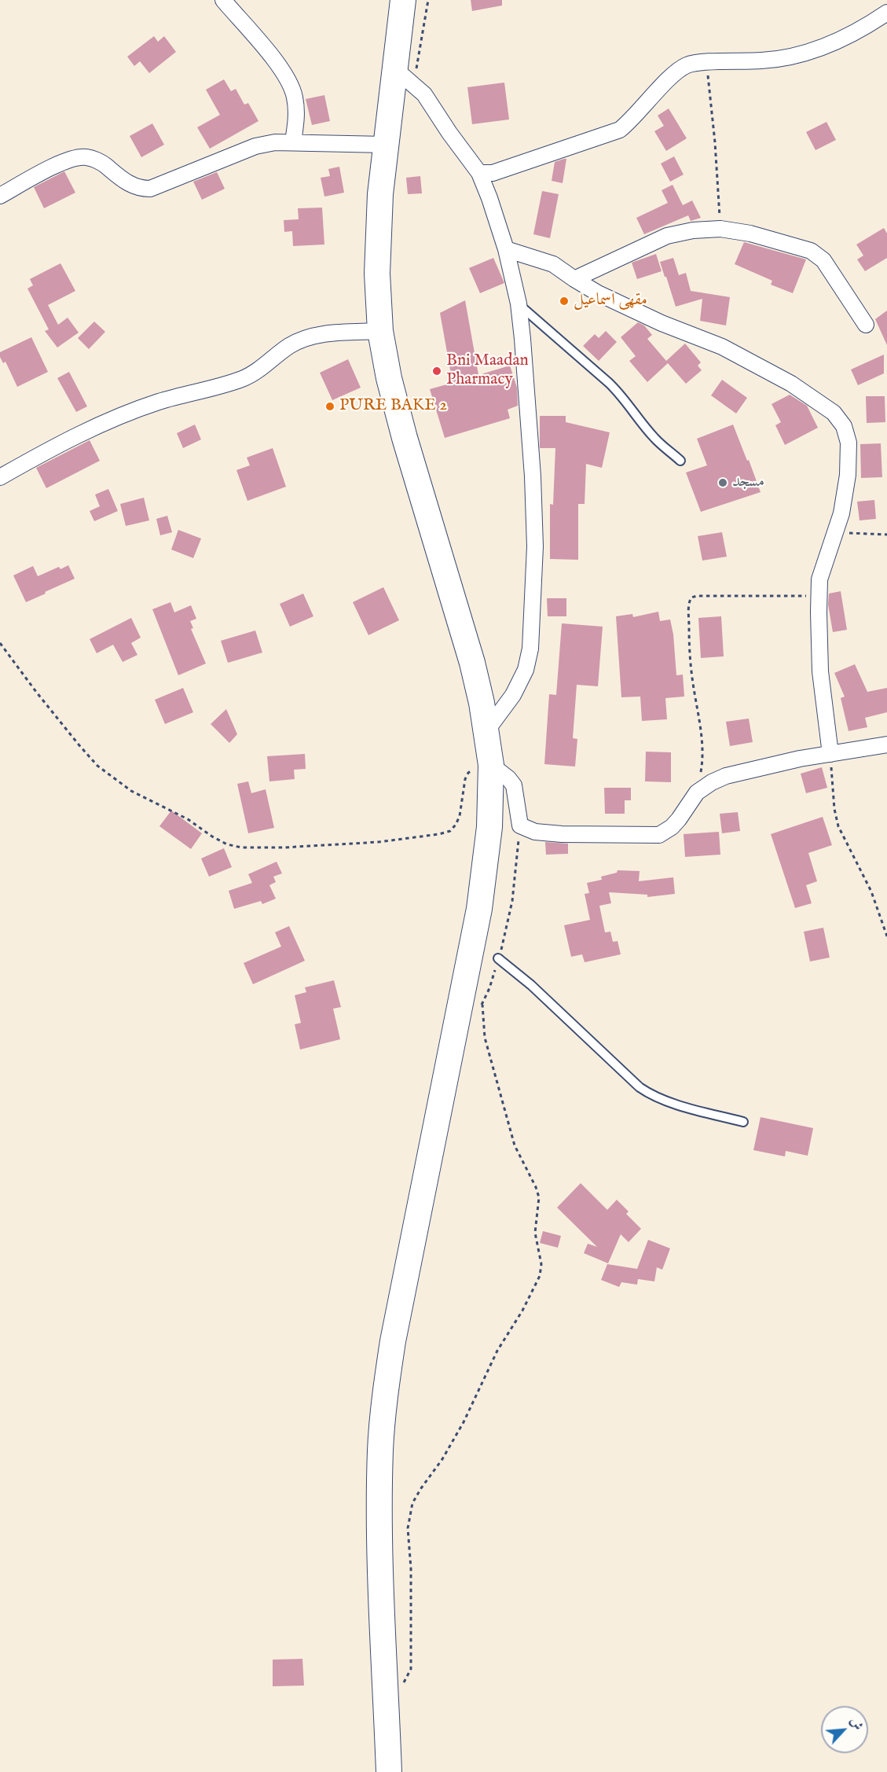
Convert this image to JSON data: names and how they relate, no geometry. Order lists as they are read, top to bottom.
{
  "places": [
    "مقهى اسماعيل",
    "Bni Maadan Pharmacy",
    "PURE BAKE 2",
    "مسجد"
  ],
  "north": "top right"
}
